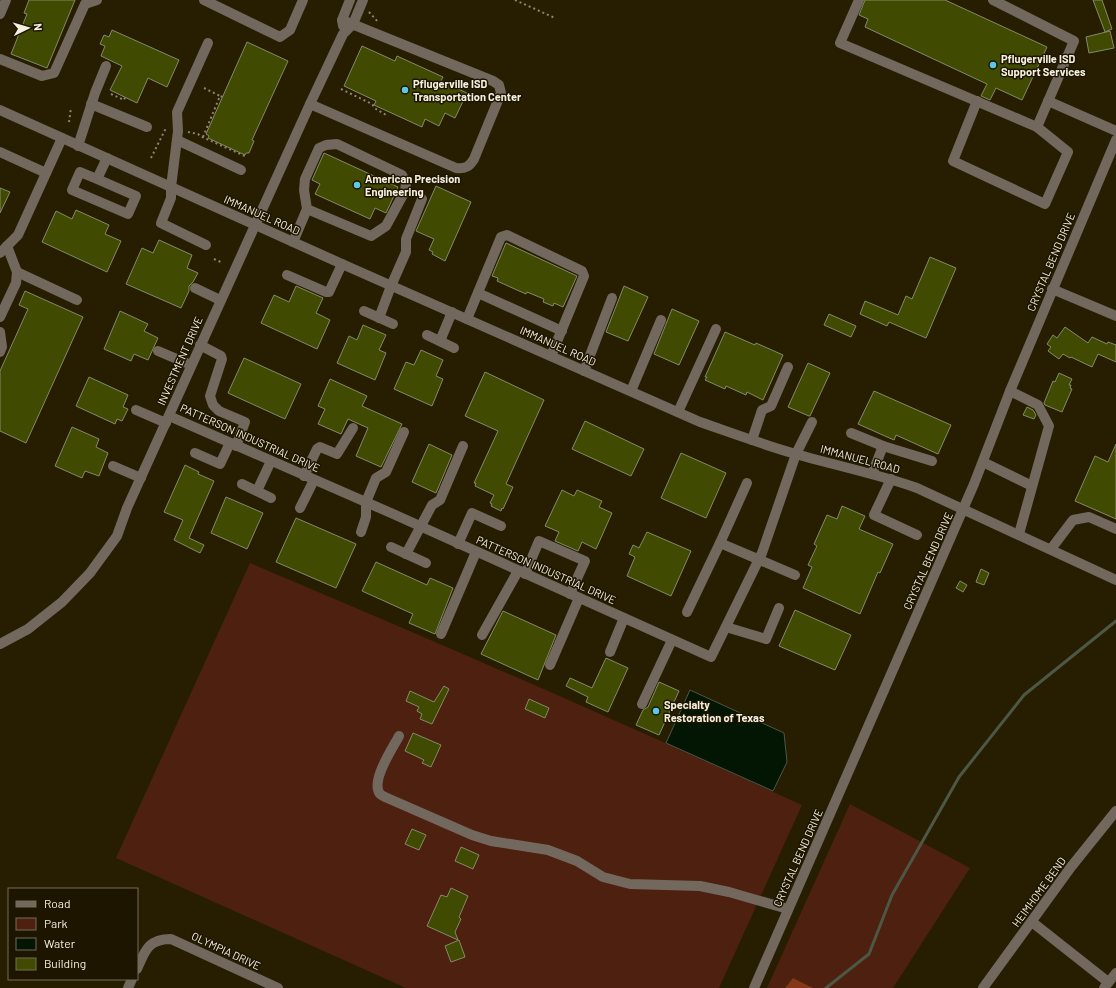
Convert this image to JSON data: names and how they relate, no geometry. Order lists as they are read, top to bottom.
{
  "streets": {
    "street": [
      "IMMANUEL ROAD",
      "CRYSTAL BEND DRIVE",
      "INVESTMENT DRIVE",
      "PATTERSON INDUSTRIAL DRIVE",
      "HEIMHOME BEND",
      "OLYMPIA DRIVE"
    ]
  },
  "crossings": [
    ["IMMANUEL ROAD", "CRYSTAL BEND DRIVE"],
    ["IMMANUEL ROAD", "INVESTMENT DRIVE"],
    ["IMMANUEL ROAD", "PATTERSON INDUSTRIAL DRIVE"],
    ["INVESTMENT DRIVE", "PATTERSON INDUSTRIAL DRIVE"]
  ],
  "places": [
    "Pflugerville ISD Support Services",
    "Pflugerville ISD Transportation Center",
    "American Precision Engineering",
    "Specialty Restoration of Texas"
  ],
  "legend": [
    "Road",
    "Park",
    "Water",
    "Building"
  ],
  "north": "right"
}
